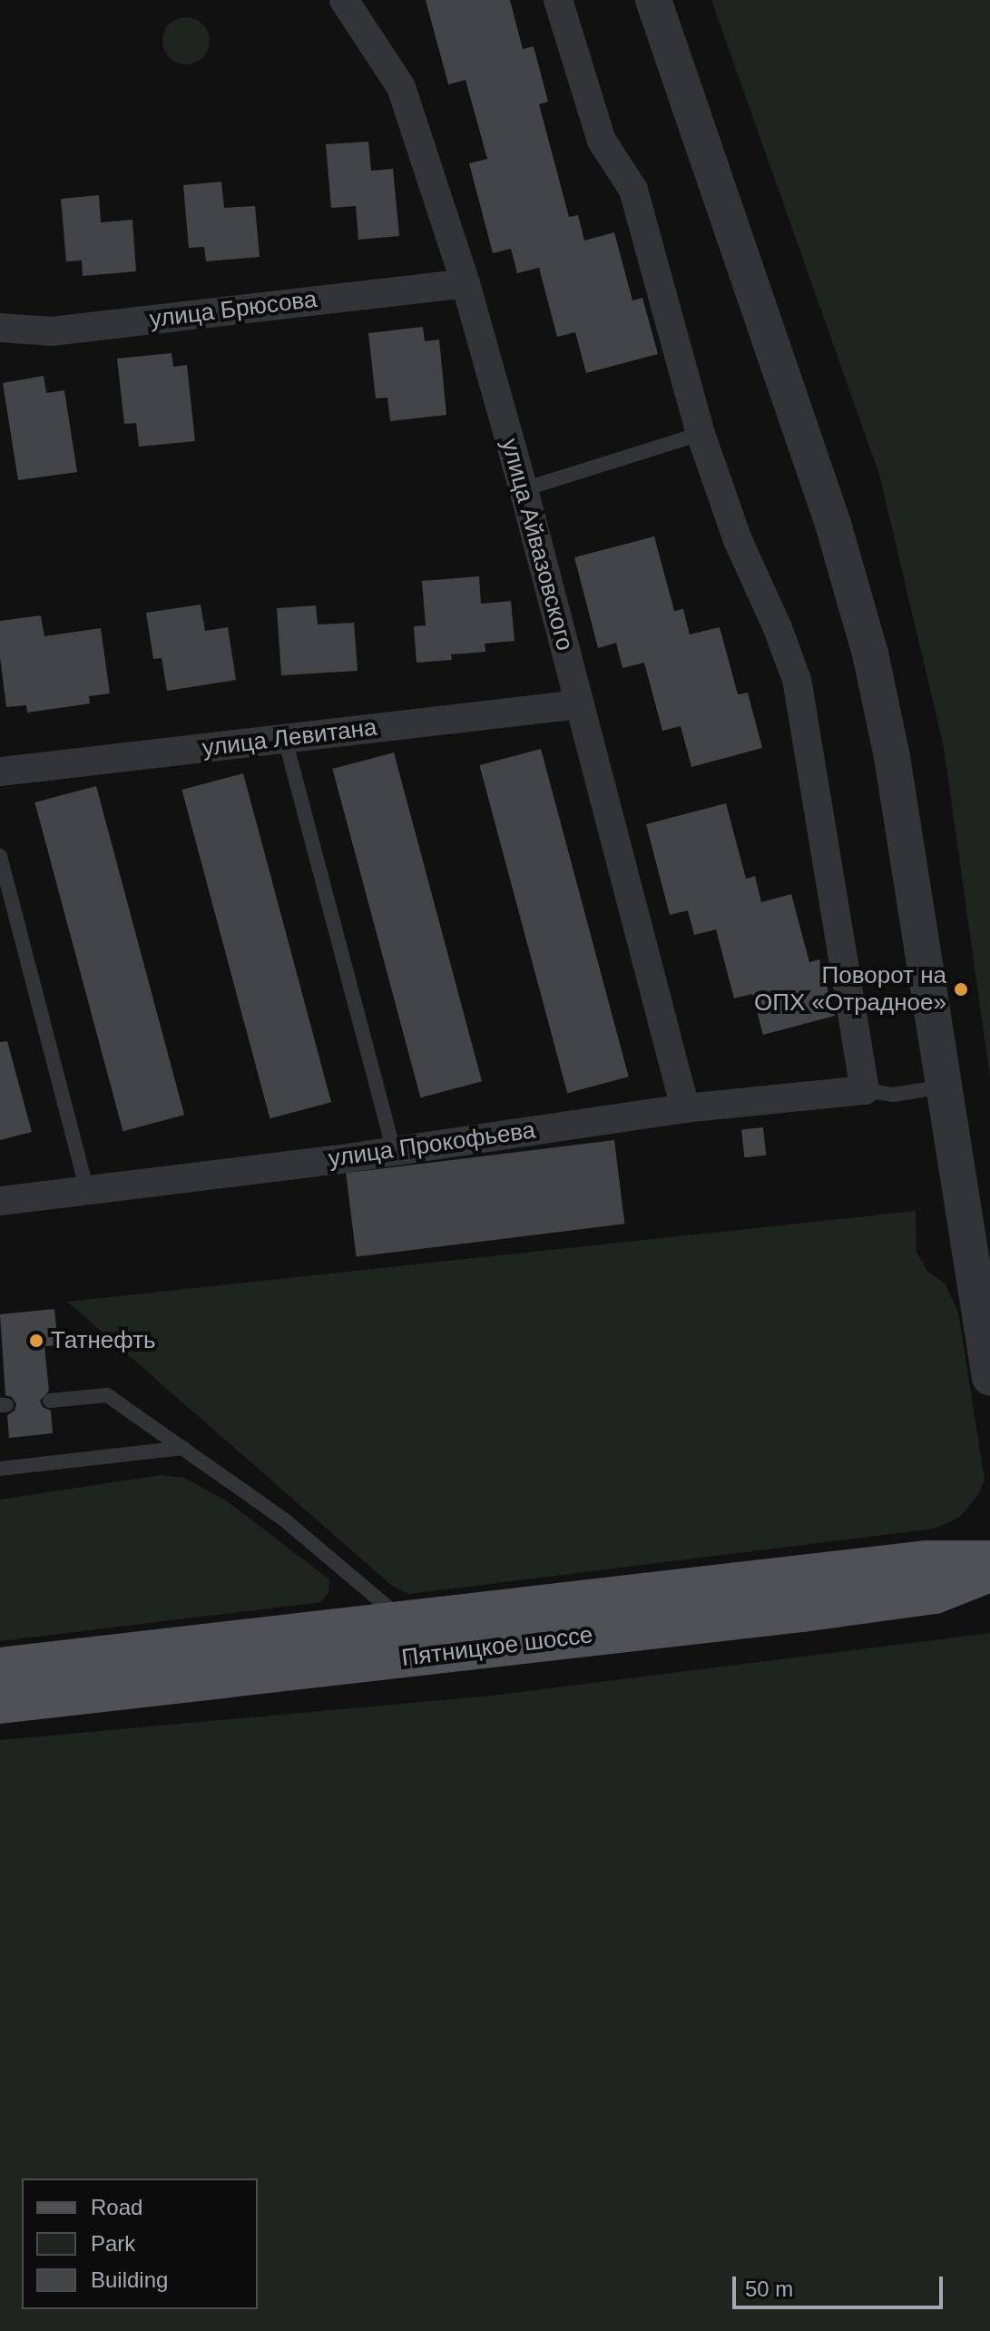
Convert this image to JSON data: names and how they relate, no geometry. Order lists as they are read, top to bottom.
{
  "streets": {
    "main road": ["Пятницкое шоссе"],
    "street": [
      "улица Брюсова",
      "улица Айвазовского",
      "улица Левитана",
      "улица Прокофьева"
    ]
  },
  "crossings": [
    ["улица Брюсова", "улица Айвазовского"],
    ["улица Айвазовского", "улица Левитана"],
    ["улица Айвазовского", "улица Прокофьева"]
  ],
  "places": ["Поворот на ОПХ «Отрадное»", "Татнефть"],
  "legend": ["Road", "Park", "Building"],
  "scale_bar": "50 m"
}
